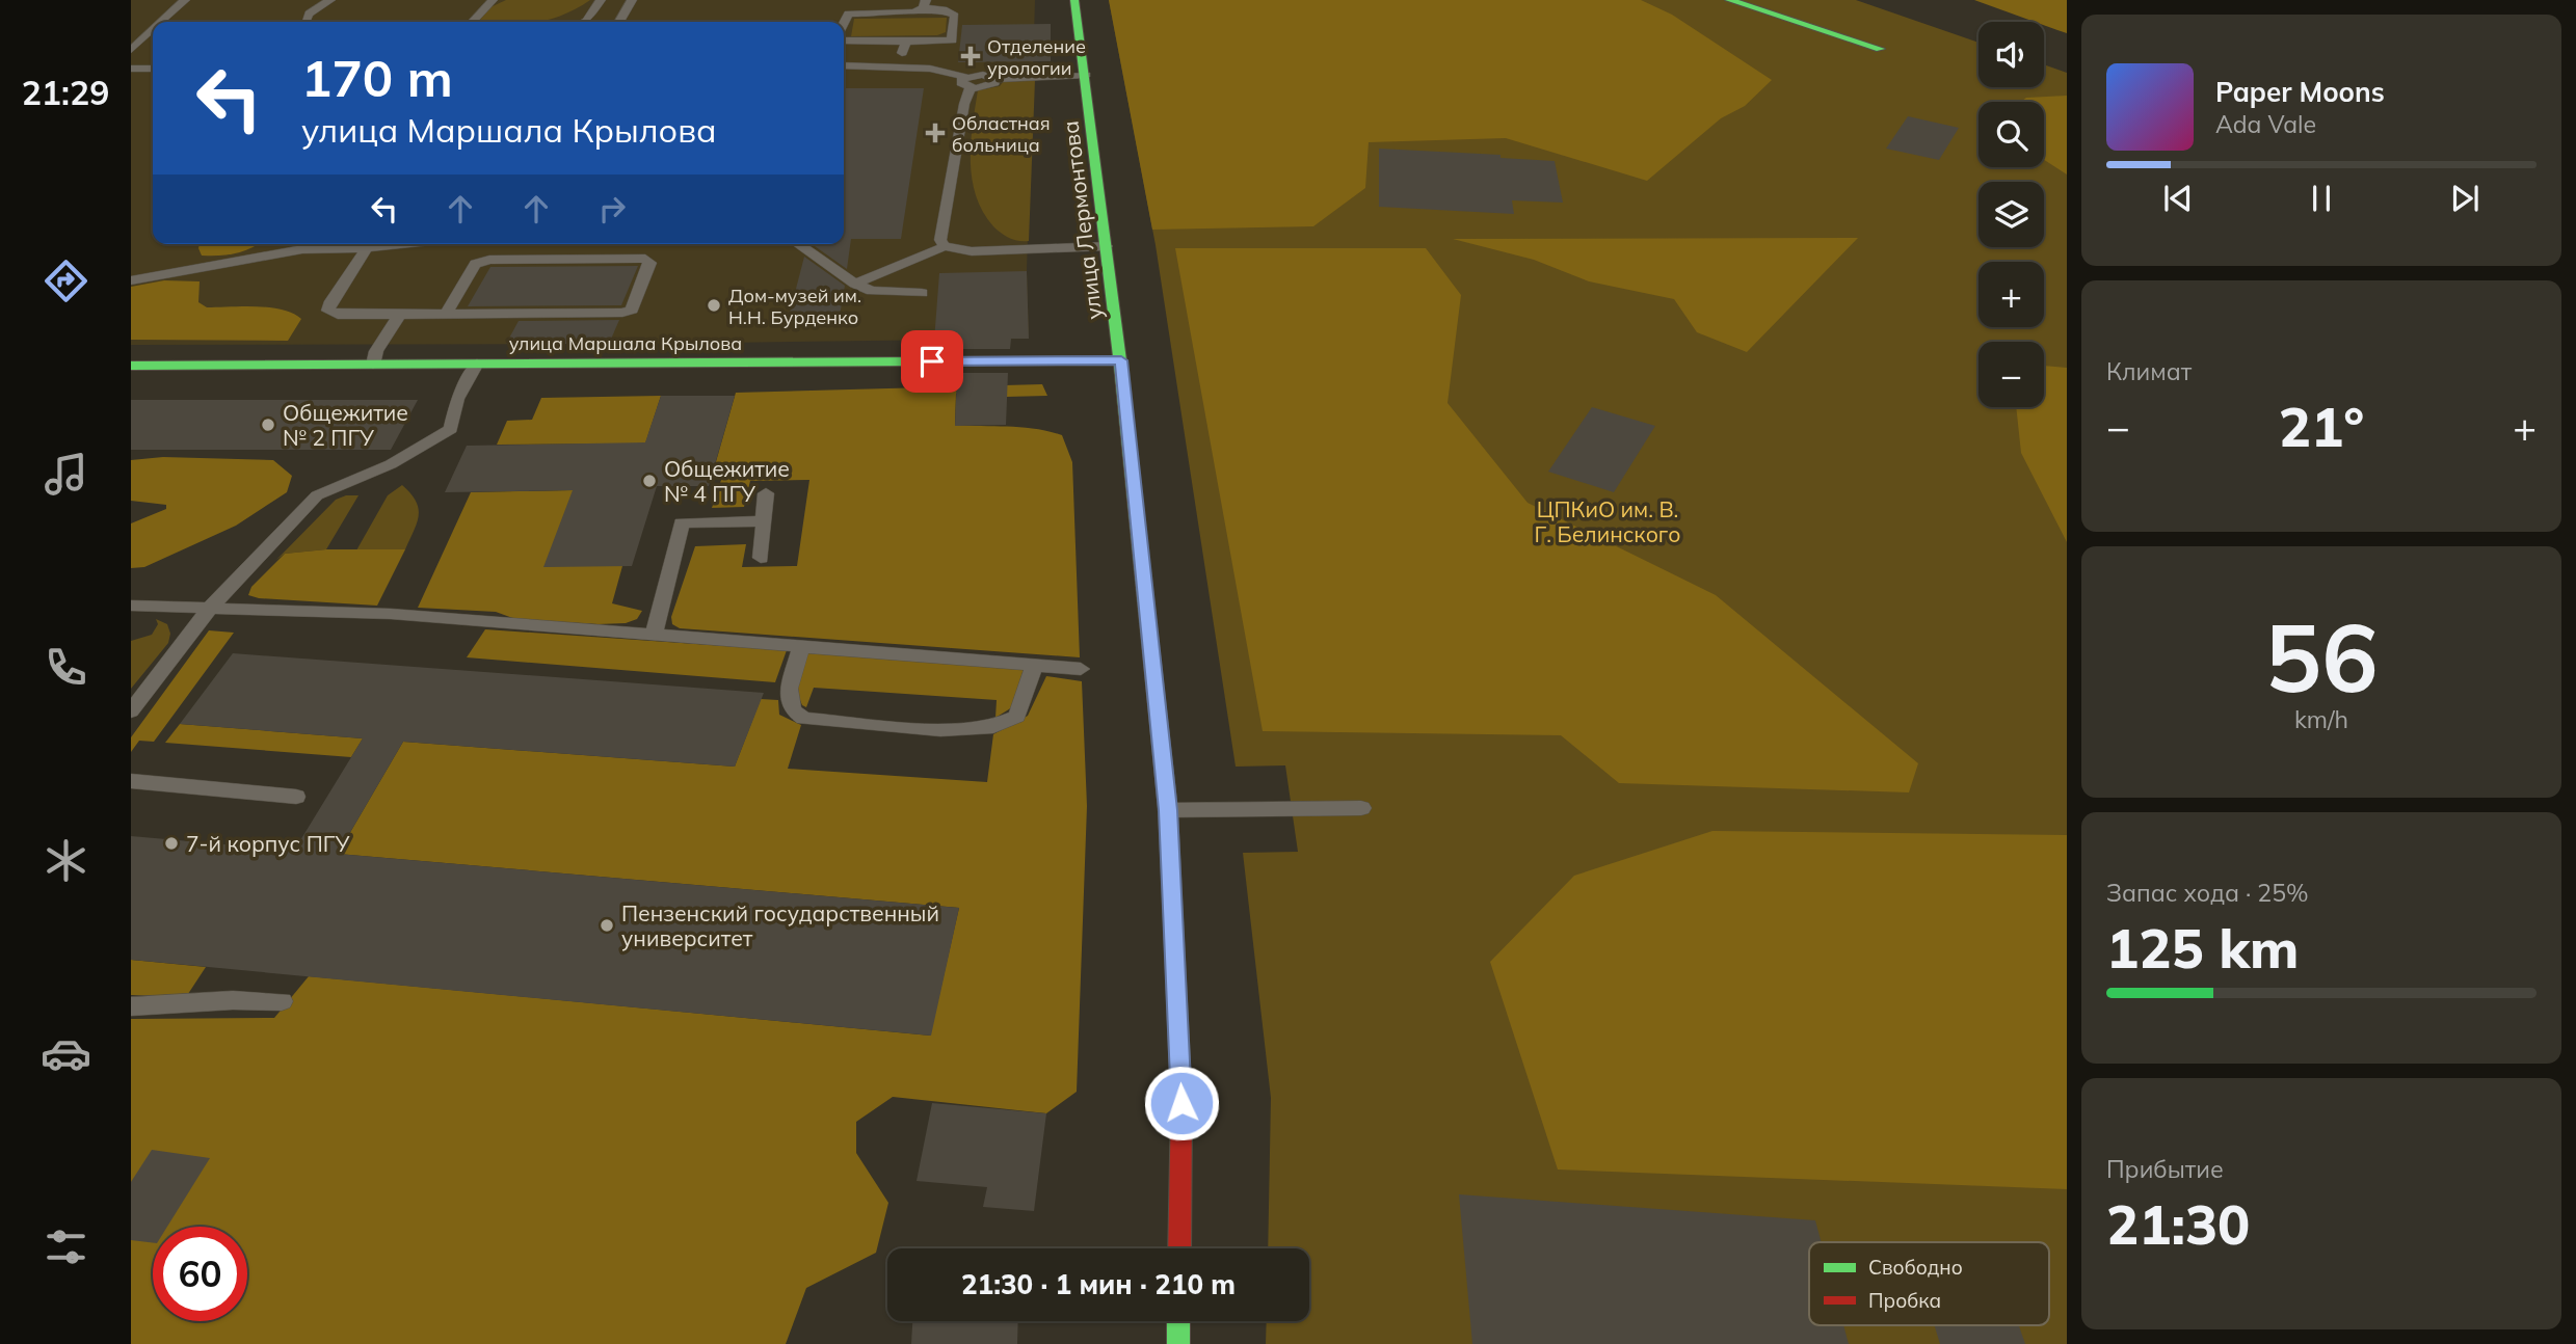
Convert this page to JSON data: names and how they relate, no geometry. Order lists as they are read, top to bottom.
{
  "streets": {
    "main road": ["улица Лермонтова", "улица Маршала Крылова"]
  },
  "crossings": [
    ["улица Лермонтова", "улица Маршала Крылова"]
  ],
  "parks": ["ЦПКиО им. В. Г. Белинского"],
  "places": {
    "health": ["Отделение урологии", "Областная больница"],
    "other": [
      "Дом-музей им. Н.Н. Бурденко",
      "Общежитие № 2 ПГУ",
      "Общежитие № 4 ПГУ",
      "7-й корпус ПГУ",
      "Пензенский государственный университет"
    ]
  },
  "legend": ["Свободно", "Пробка"],
  "page": {
    "tabs": "21:29",
    "map_buttons": ["+", "−"],
    "turn": ["170 m", "улица Маршала Крылова"],
    "song": ["Paper Moons", "Ada Vale"],
    "tile": [
      "Климат",
      ["56", "km/h"],
      ["Запас хода · 25%", "125 km"],
      ["Прибытие", "21:30"]
    ],
    "heat": ["−", "21°", "+"],
    "limit": "60",
    "trip": "21:30 · 1 мин · 210 m"
  }
}
